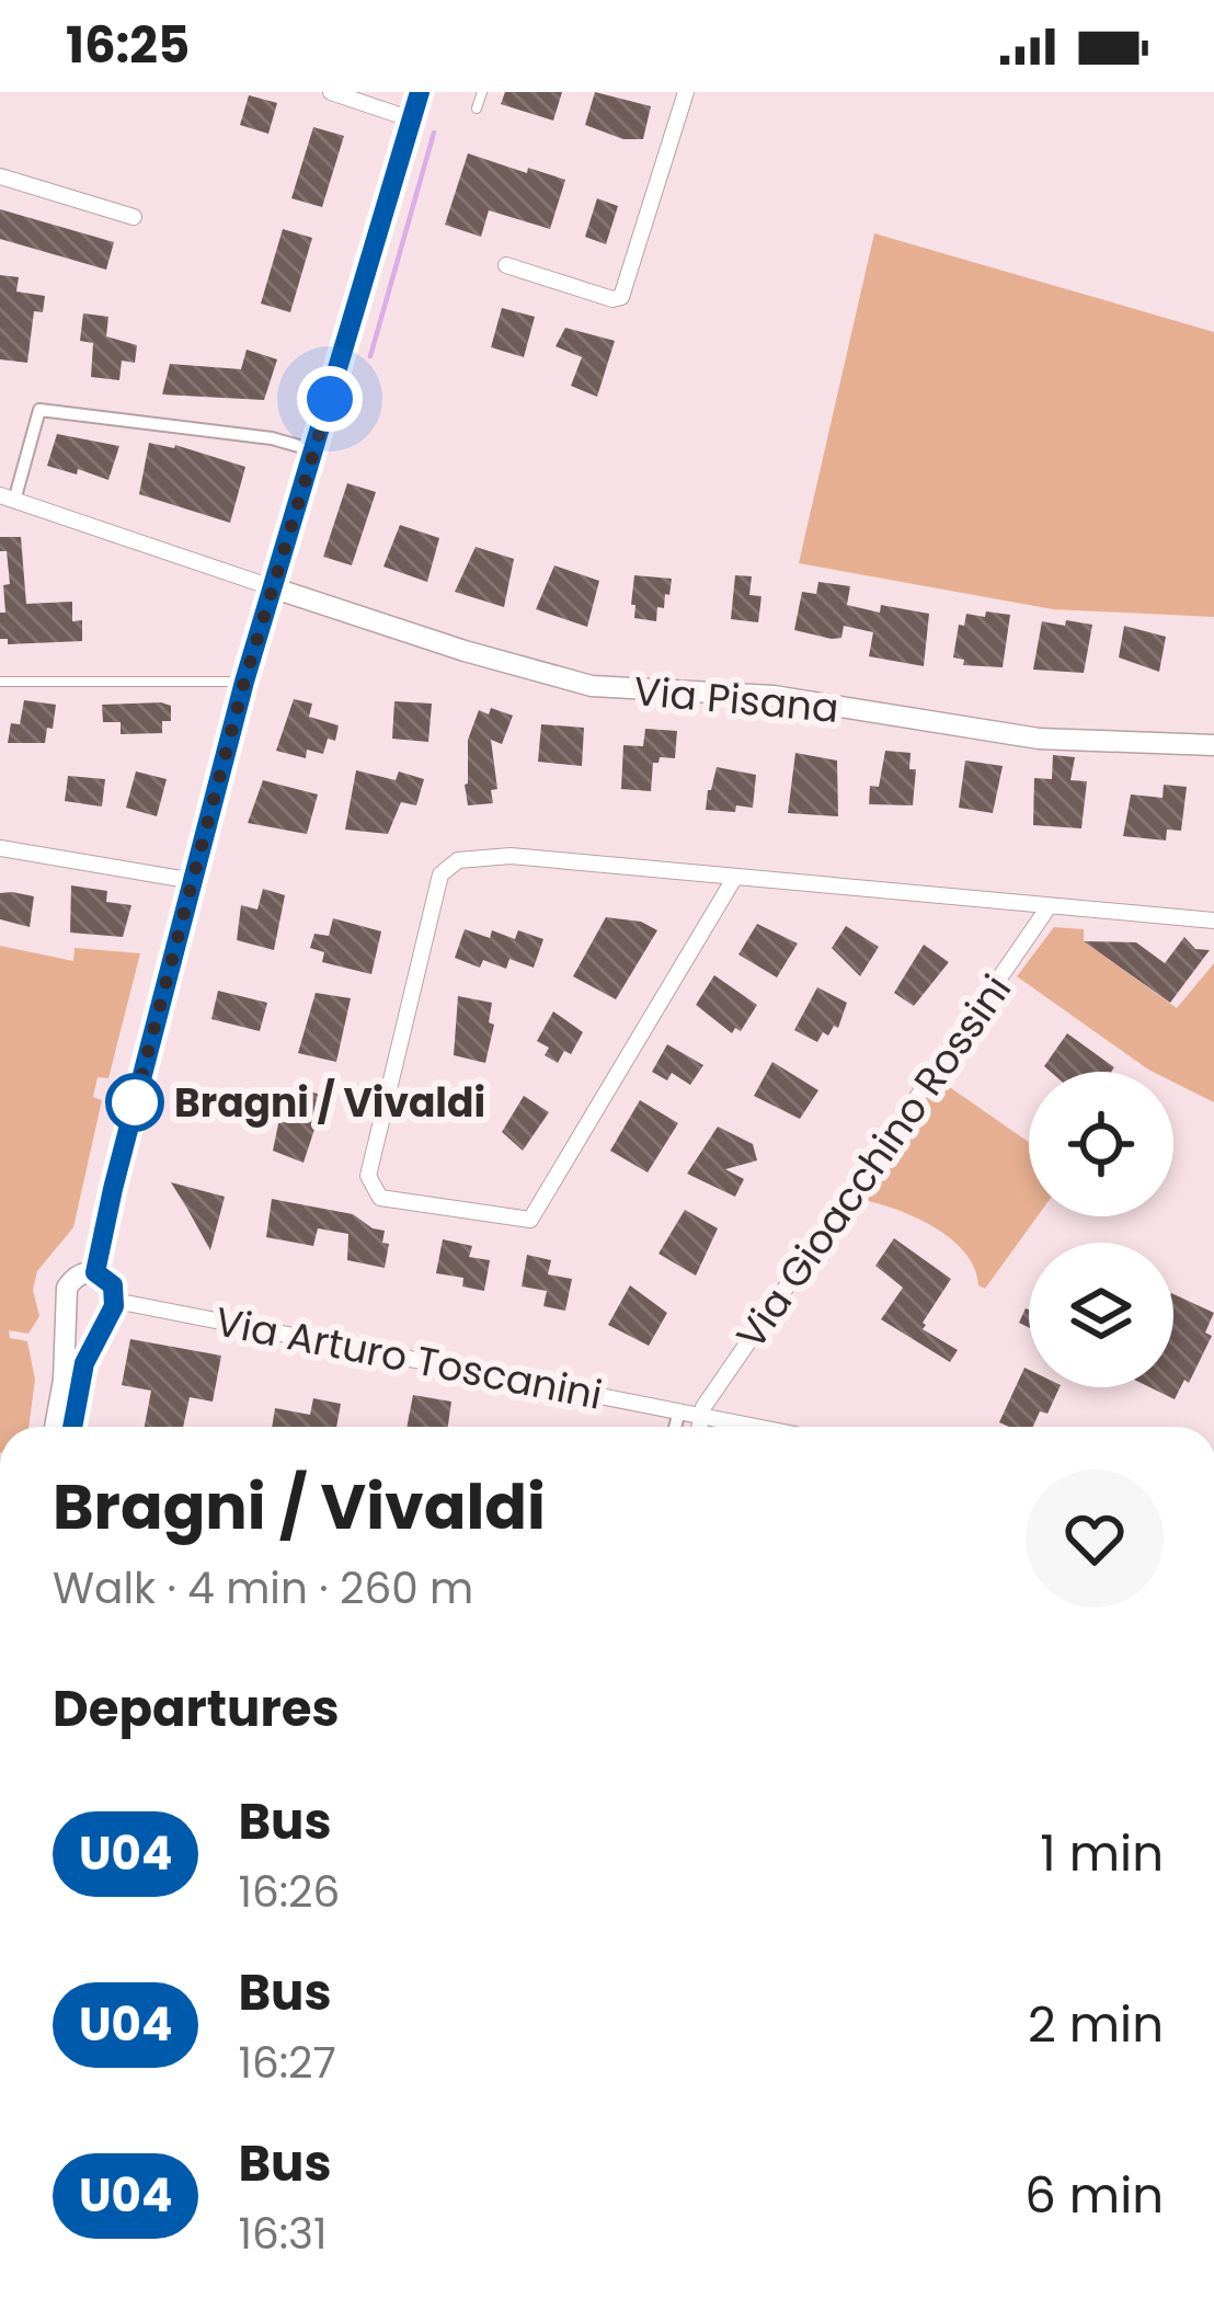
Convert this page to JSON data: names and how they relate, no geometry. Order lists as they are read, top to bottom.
{
  "streets": {
    "street": ["Via Pisana", "Via Gioacchino Rossini", "Via Arturo Toscanini"]
  },
  "crossings": [
    ["Via Gioacchino Rossini", "Via Arturo Toscanini"]
  ],
  "places": ["Bragni / Vivaldi"],
  "lines": ["bus line U04"],
  "page": {
    "status": "16:25",
    "heading": [
      ["Bragni / Vivaldi", "Walk · 4 min · 260 m"],
      "Departures"
    ],
    "list": [
      {
        "mark": "U04",
        "name": "Bus",
        "note": "16:26",
        "value": "1 min"
      },
      {
        "mark": "U04",
        "name": "Bus",
        "note": "16:27",
        "value": "2 min"
      },
      {
        "mark": "U04",
        "name": "Bus",
        "note": "16:31",
        "value": "6 min"
      }
    ]
  }
}
